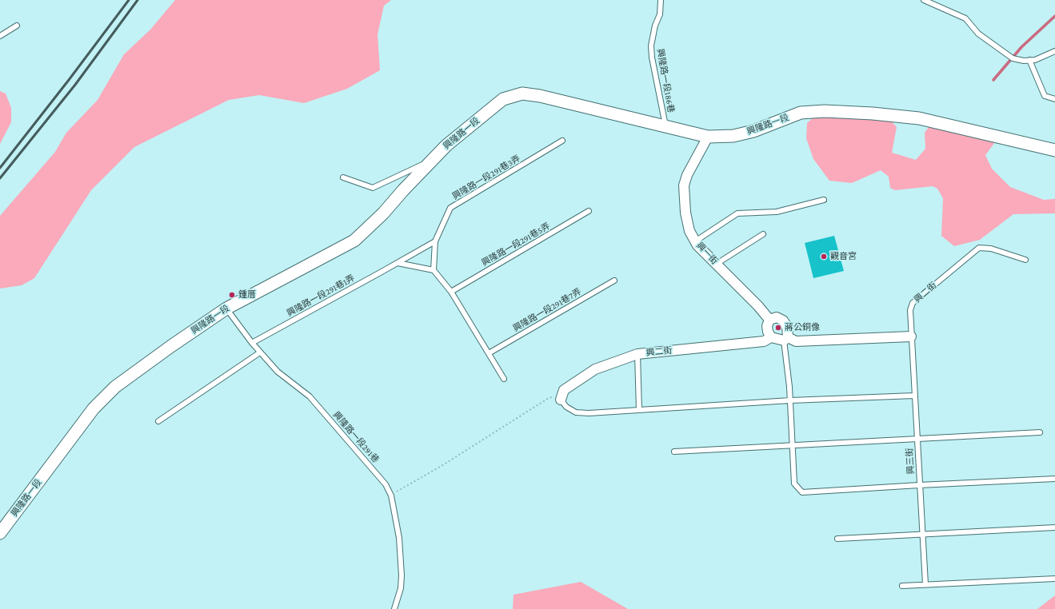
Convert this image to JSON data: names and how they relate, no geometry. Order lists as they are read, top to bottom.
{
  "streets": {
    "street": ["興隆路一段", "興一街", "興二街"],
    "lane": [
      "興隆路一段186巷",
      "興隆路一段291巷3弄",
      "興隆路一段291巷5弄",
      "興隆路一段291巷1弄",
      "興隆路一段291巷7弄",
      "興隆路一段291巷",
      "興三街"
    ]
  },
  "crossings": [
    ["興隆路一段186巷", "興隆路一段"],
    ["興隆路一段", "興一街"],
    ["興隆路一段", "興隆路一段291巷"],
    ["興隆路一段291巷3弄", "興隆路一段291巷1弄"],
    ["興一街", "興二街"],
    ["興二街", "興三街"],
    ["興隆路一段291巷1弄", "興隆路一段291巷"]
  ],
  "places": ["觀音宮", "鍾厝", "蔣公銅像"]
}
